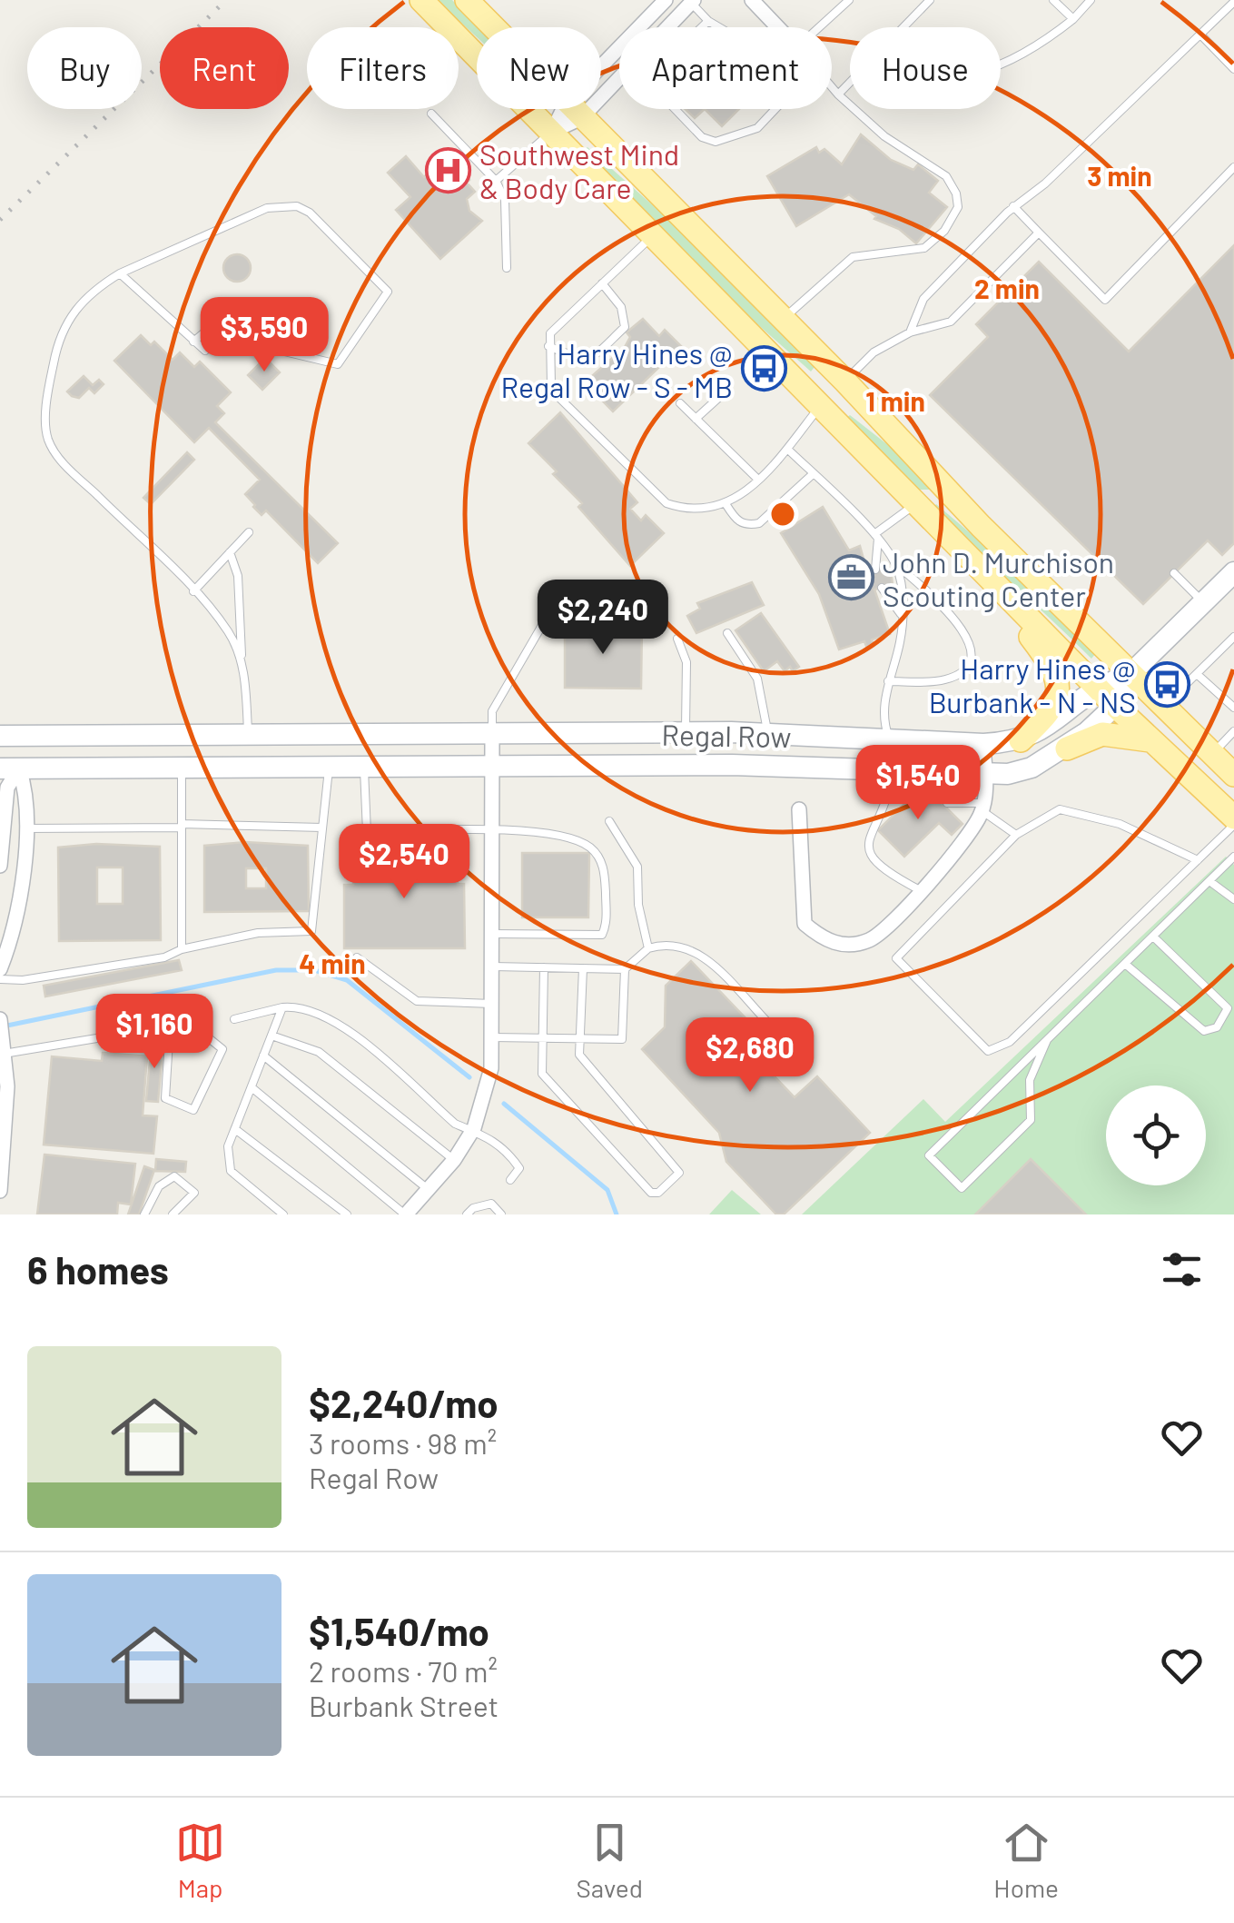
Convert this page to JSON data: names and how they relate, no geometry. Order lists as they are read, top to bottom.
{
  "streets": {
    "main road": ["Regal Row"]
  },
  "places": {
    "hospital": ["Southwest Mind & Body Care"],
    "bus stop": ["Harry Hines @ Regal Row - S - MB", "Harry Hines @ Burbank - N - NS"],
    "office": ["John D. Murchison Scouting Center"]
  },
  "page": {
    "chip": [
      "Buy",
      "Rent",
      "Filters",
      "New",
      "Apartment",
      "House"
    ],
    "price": [
      "$3,590",
      "$2,240",
      "$1,540",
      "$2,540",
      "$1,160",
      "$2,680"
    ],
    "heading": "6 homes",
    "list": [
      {
        "name": "$2,240/mo",
        "note": "3 rooms · 98 m² · Regal Row"
      },
      {
        "name": "$1,540/mo",
        "note": "2 rooms · 70 m² · Burbank Street"
      }
    ],
    "tabs": ["Map", "Saved", "Home"]
  },
  "rings": [
    "3 min",
    "2 min",
    "1 min",
    "4 min"
  ]
}
